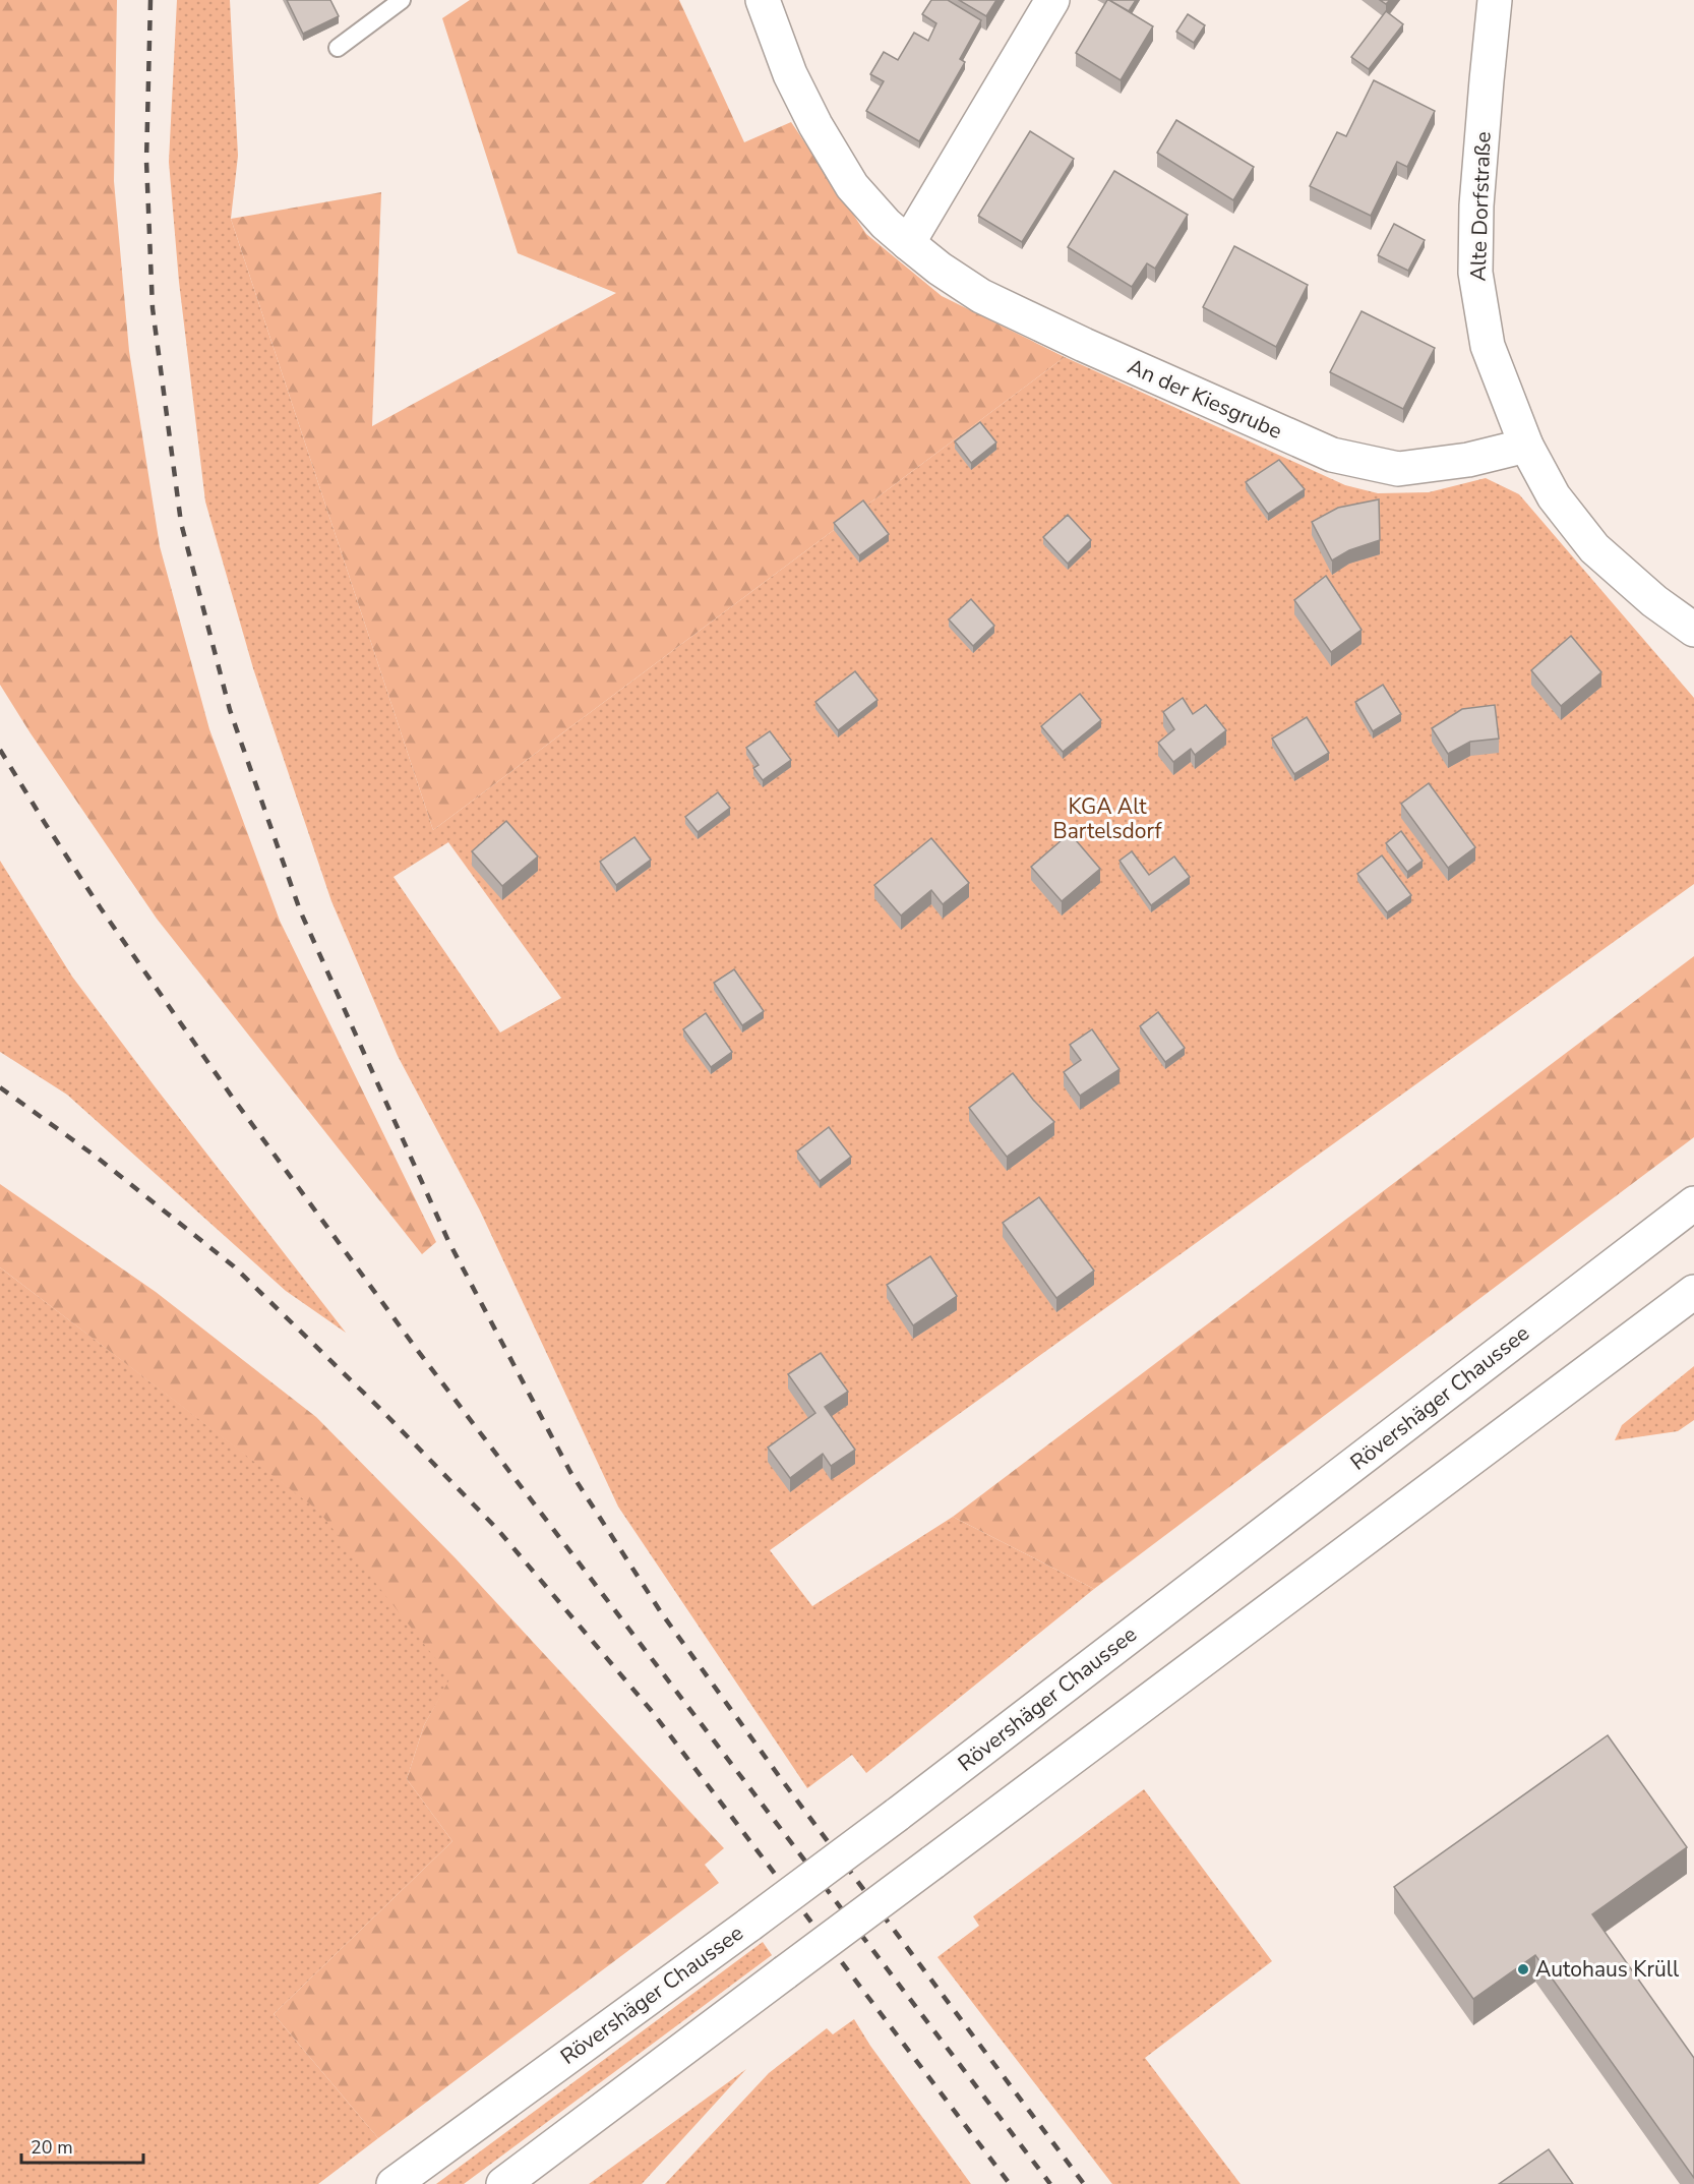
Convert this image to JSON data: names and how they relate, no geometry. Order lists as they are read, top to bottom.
{
  "streets": {
    "main road": ["Alte Dorfstraße", "An der Kiesgrube", "Rövershäger Chaussee"]
  },
  "crossings": [
    ["Alte Dorfstraße", "An der Kiesgrube"]
  ],
  "parks": ["KGA Alt Bartelsdorf"],
  "places": ["Autohaus Krüll"],
  "scale_bar": "20 m"
}
